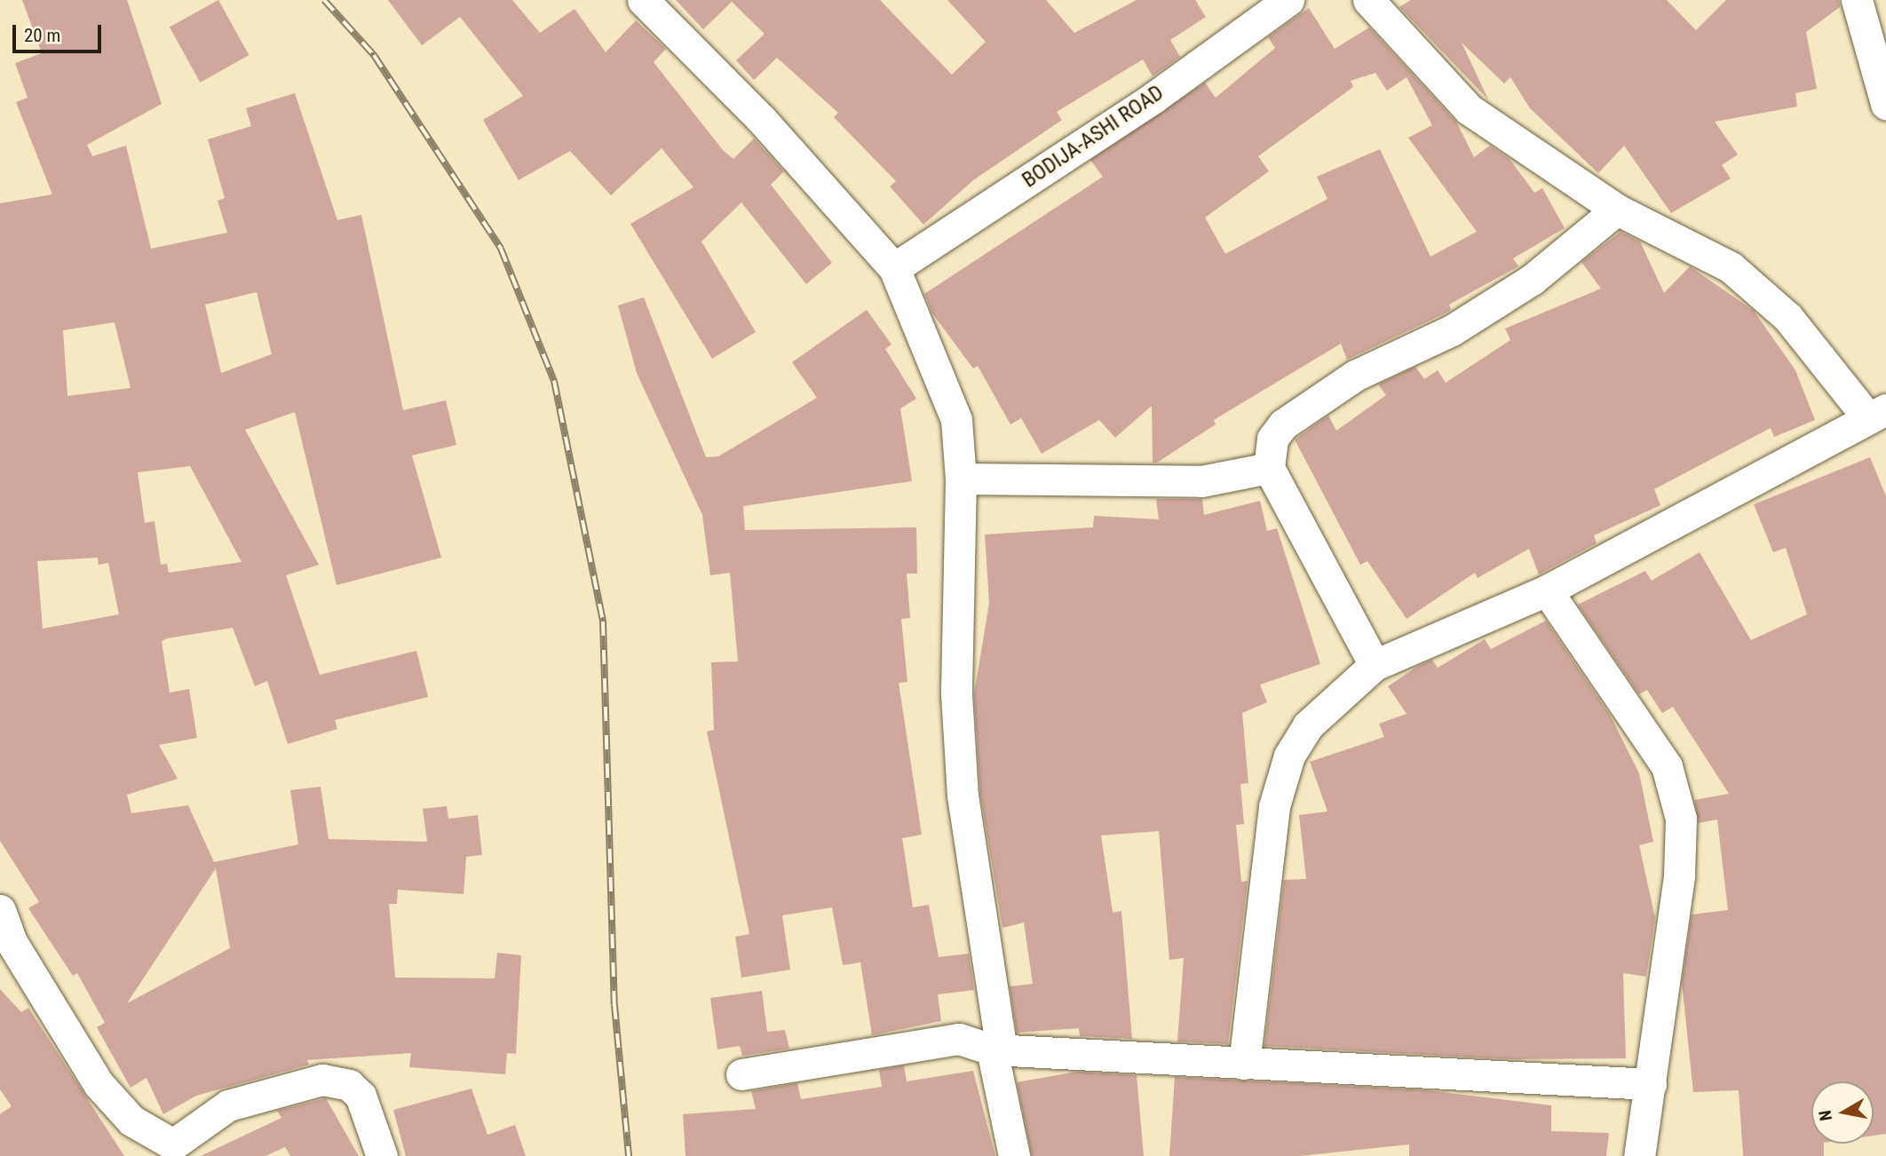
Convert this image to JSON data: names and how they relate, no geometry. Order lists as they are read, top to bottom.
{
  "streets": {
    "street": ["BODIJA-ASHI ROAD"]
  },
  "scale_bar": "20 m",
  "north": "left"
}
